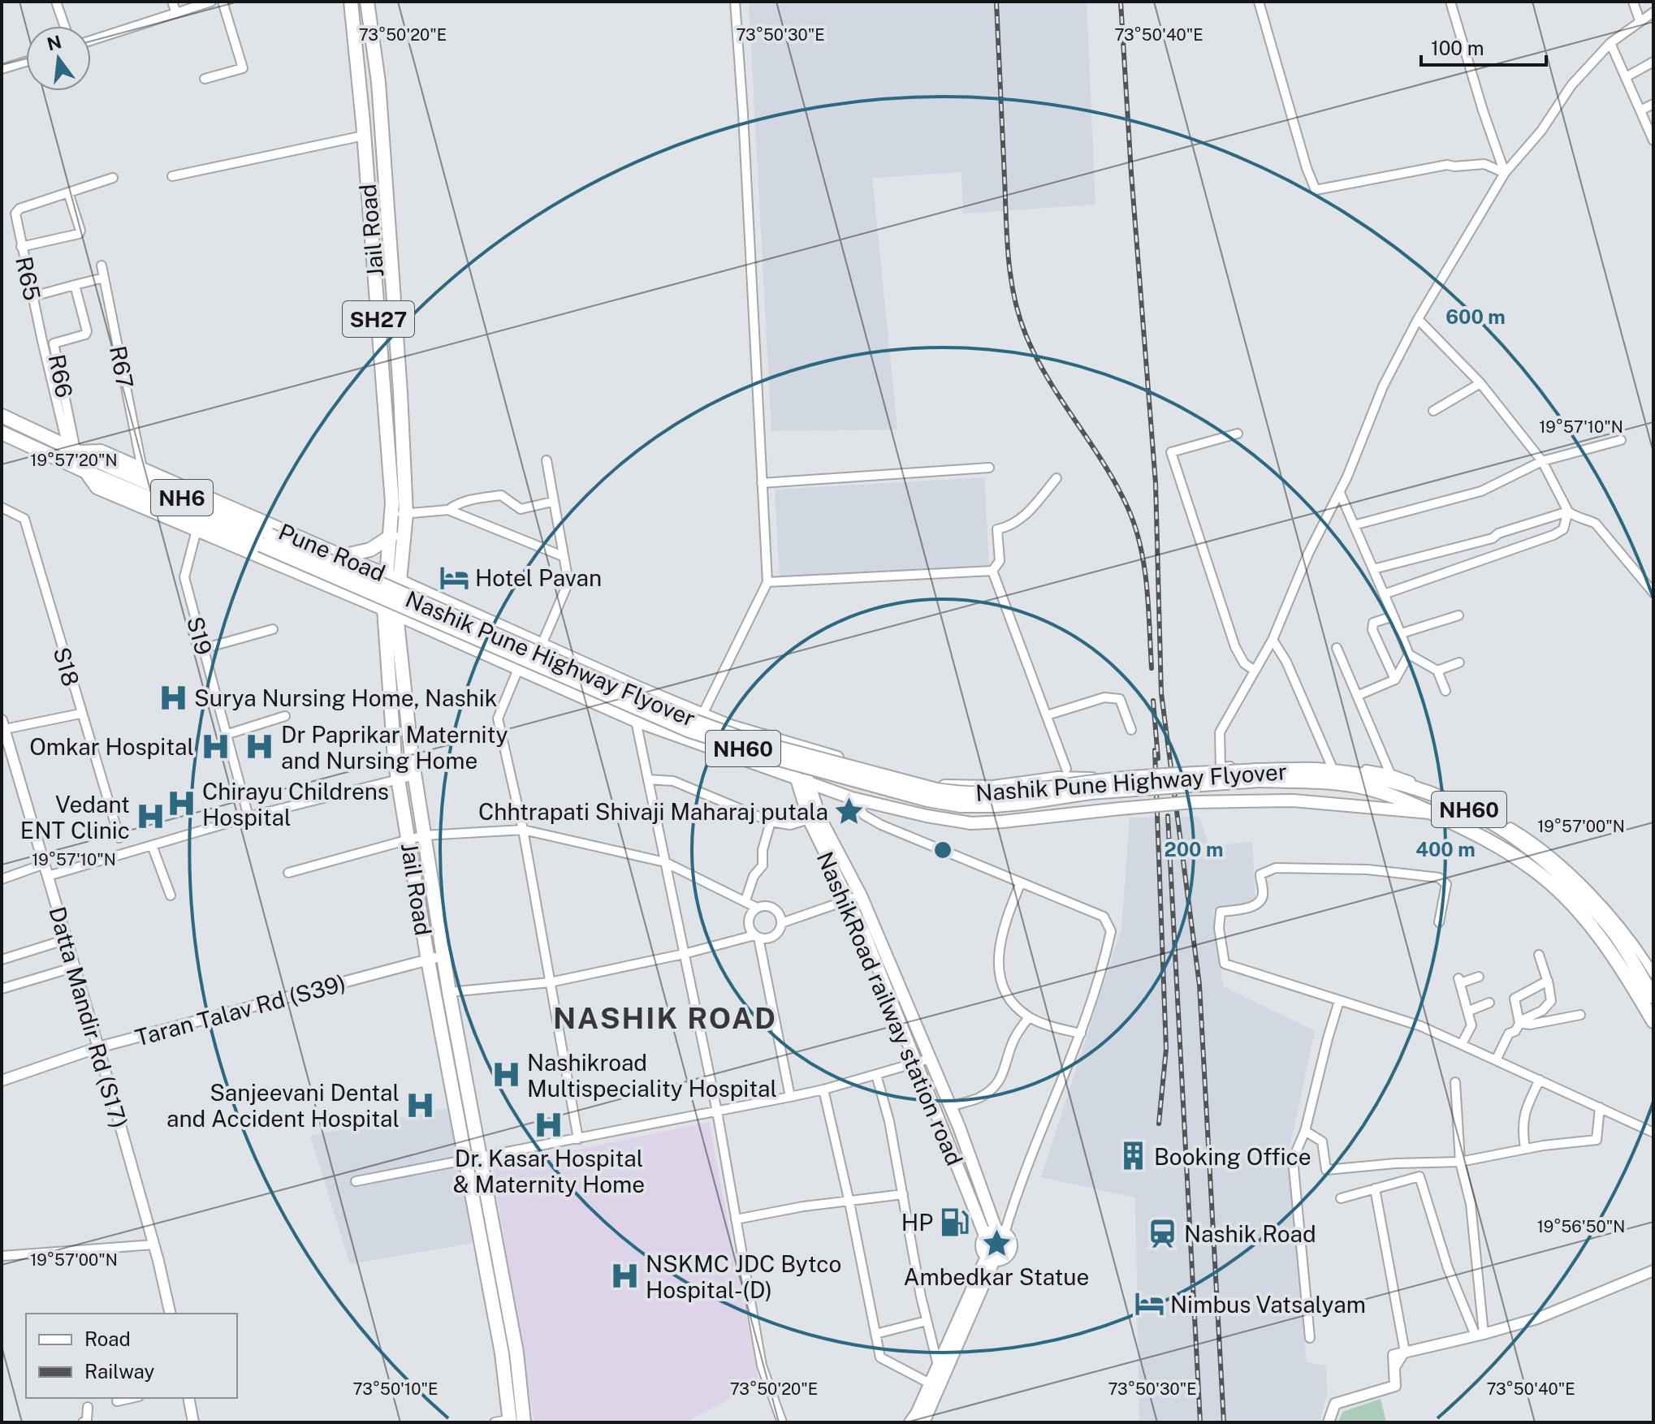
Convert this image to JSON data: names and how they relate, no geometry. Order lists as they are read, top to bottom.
{
  "streets": {
    "main road": [
      "Jail Road",
      "SH27",
      "NH6",
      "Pune Road",
      "Nashik Pune Highway Flyover",
      "NH60",
      "NashikRoad railway station road"
    ],
    "street": [
      "R65",
      "R67",
      "R66",
      "S19",
      "S18",
      "Taran Talav Rd (S39)",
      "Datta Mandir Rd (S17)"
    ]
  },
  "crossings": [
    ["Jail Road", "Pune Road"],
    ["Jail Road", "Taran Talav Rd (S39)"],
    ["R65", "R66"],
    ["R65", "NH6"],
    ["R65", "Pune Road"],
    ["R65", "Nashik Pune Highway Flyover"],
    ["R67", "Pune Road"],
    ["R66", "NH6"],
    ["R66", "Pune Road"],
    ["R66", "Nashik Pune Highway Flyover"],
    ["NH6", "Pune Road"],
    ["NH6", "Nashik Pune Highway Flyover"],
    ["Pune Road", "Nashik Pune Highway Flyover"],
    ["Pune Road", "NashikRoad railway station road"],
    ["Taran Talav Rd (S39)", "Datta Mandir Rd (S17)"]
  ],
  "districts": ["NASHIK ROAD"],
  "places": {
    "hotel": ["Hotel Pavan", "Nimbus Vatsalyam"],
    "hospital": [
      "Surya Nursing Home, Nashik",
      "Omkar Hospital",
      "Dr Paprikar Maternity and Nursing Home",
      "Chirayu Childrens Hospital",
      "Vedant ENT Clinic",
      "Nashikroad Multispeciality Hospital",
      "Sanjeevani Dental and Accident Hospital",
      "Dr. Kasar Hospital & Maternity Home",
      "NSKMC JDC Bytco Hospital-(D)"
    ],
    "place": ["Chhtrapati Shivaji Maharaj putala", "Ambedkar Statue"],
    "building": ["Booking Office"],
    "fuel station": ["HP"],
    "station": ["Nashik Road"]
  },
  "legend": ["Road", "Railway"],
  "scale_bar": "100 m",
  "north": "top",
  "coordinates": [
    "73°50'20\"E",
    "73°50'30\"E",
    "73°50'40\"E",
    "19°57'10\"N",
    "19°57'20\"N",
    "19°57'00\"N",
    "19°56'50\"N",
    "73°50'10\"E"
  ],
  "rings": ["600 m", "200 m", "400 m"]
}
